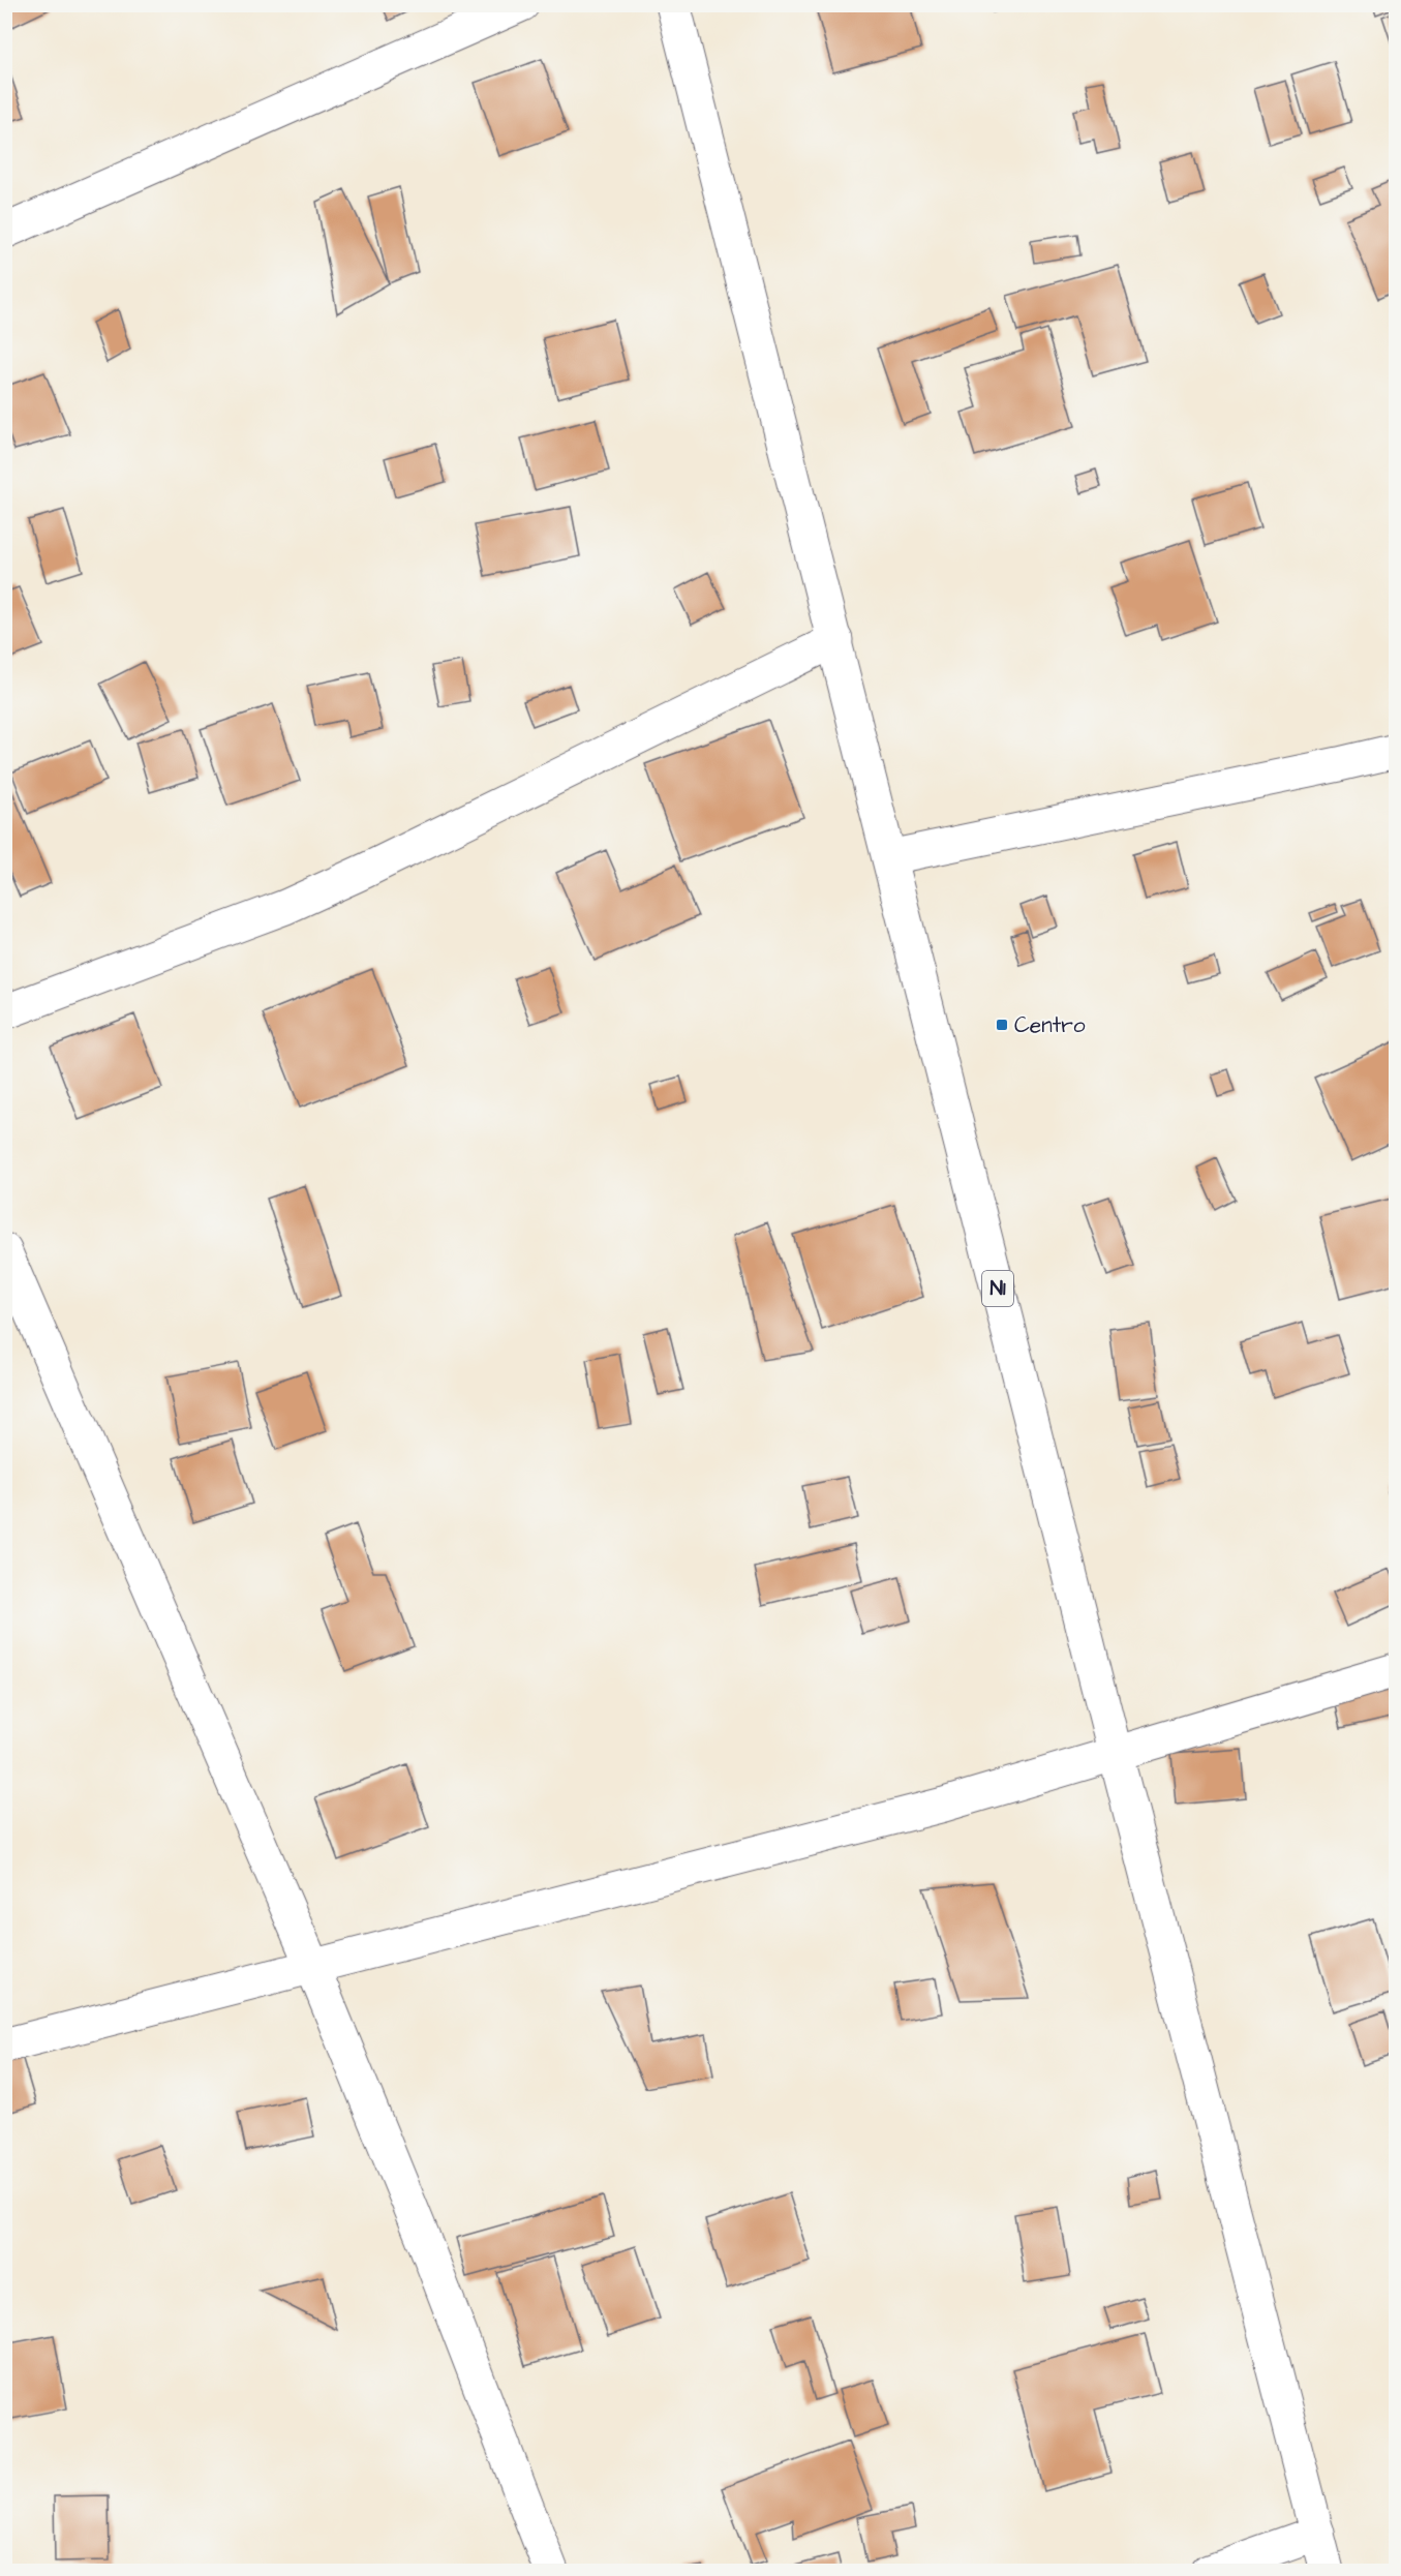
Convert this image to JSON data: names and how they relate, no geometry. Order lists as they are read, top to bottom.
{
  "streets": {
    "main road": ["N1"]
  },
  "places": {
    "transit": ["Centro"]
  }
}
